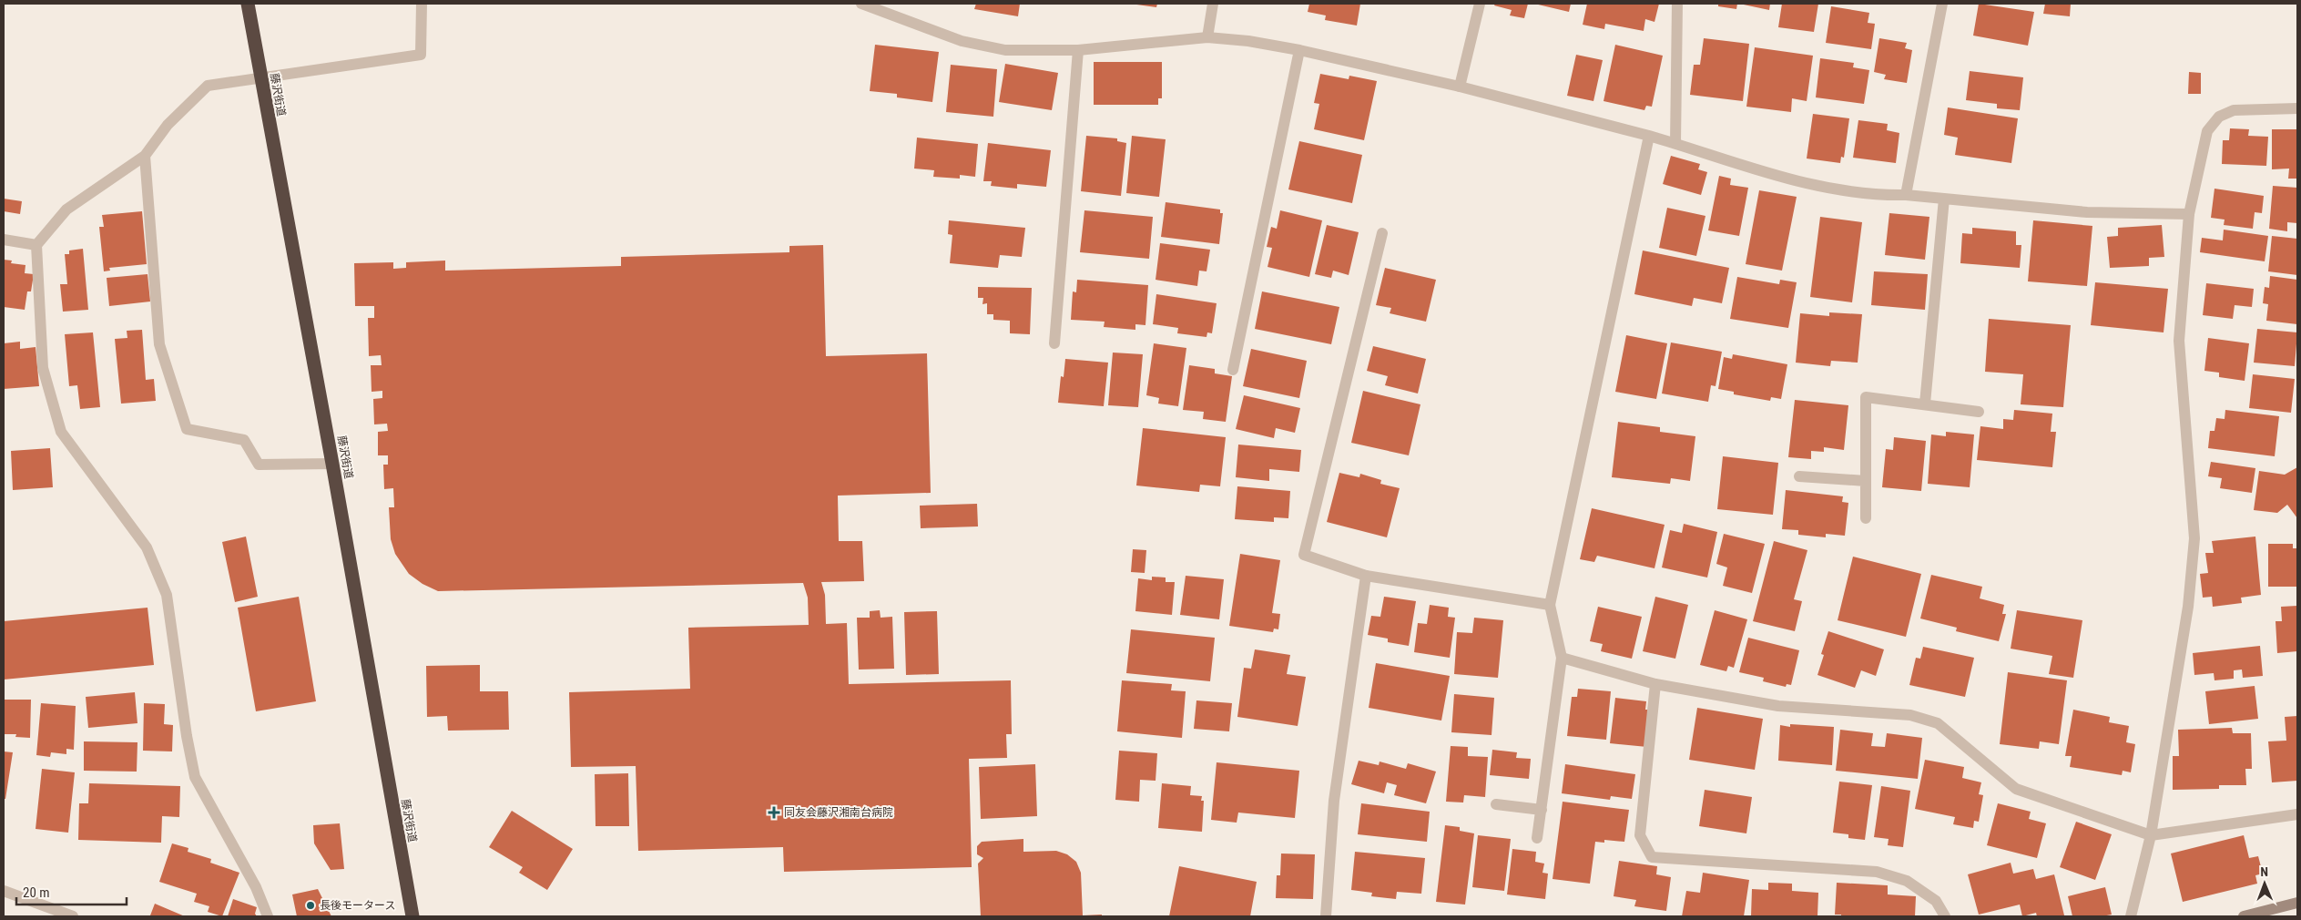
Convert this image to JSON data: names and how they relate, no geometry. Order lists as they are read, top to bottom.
{
  "streets": {
    "highway": ["藤沢街道"]
  },
  "places": {
    "health": ["同友会藤沢湘南台病院"],
    "other": ["長後モータース"]
  },
  "scale_bar": "20 m",
  "north": "top"
}
